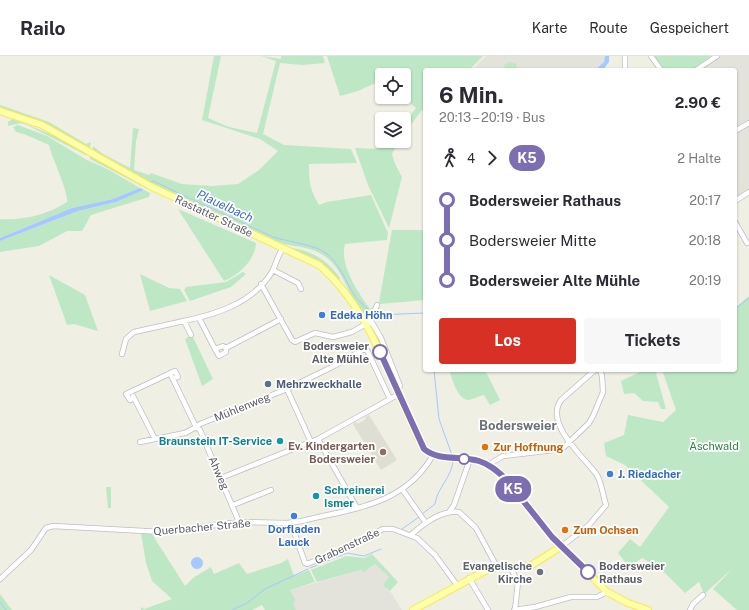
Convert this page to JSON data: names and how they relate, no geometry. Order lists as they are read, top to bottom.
{
  "streets": {
    "main road": ["Rastatter Straße"],
    "street": [
      "Mühlenweg",
      "Ahweg",
      "Querbacher Straße",
      "Grabenstraße"
    ]
  },
  "crossings": [
    ["Rastatter Straße", "Querbacher Straße"],
    ["Mühlenweg", "Ahweg"],
    ["Ahweg", "Querbacher Straße"],
    ["Querbacher Straße", "Grabenstraße"]
  ],
  "districts": ["Bodersweier"],
  "water": ["Plauelbach"],
  "parks": ["Äschwald"],
  "places": [
    "Edeka Höhn",
    "Bodersweier Alte Mühle",
    "Mehrzweckhalle",
    "Braunstein IT-Service",
    "Zur Hoffnung",
    "Ev. Kindergarten Bodersweier",
    "J. Riedacher",
    "Schreinerei Ismer",
    "Dorfladen Lauck",
    "Zum Ochsen",
    "Evangelische Kirche",
    "Bodersweier Rathaus"
  ],
  "lines": ["bus line K5"],
  "page": {
    "header": "Railo",
    "nav": ["Karte", "Route", "Gespeichert"],
    "on_map": "K5",
    "heading": ["6 Min.", "20:13 – 20:19 · Bus", "2.90 €"],
    "legs": ["4", "K5", "2 Halte"],
    "list": [
      {
        "name": "Bodersweier Rathaus",
        "value": "20:17"
      },
      {
        "name": "Bodersweier Mitte",
        "value": "20:18"
      },
      {
        "name": "Bodersweier Alte Mühle",
        "value": "20:19"
      }
    ],
    "buttons": ["Los", "Tickets"]
  }
}
